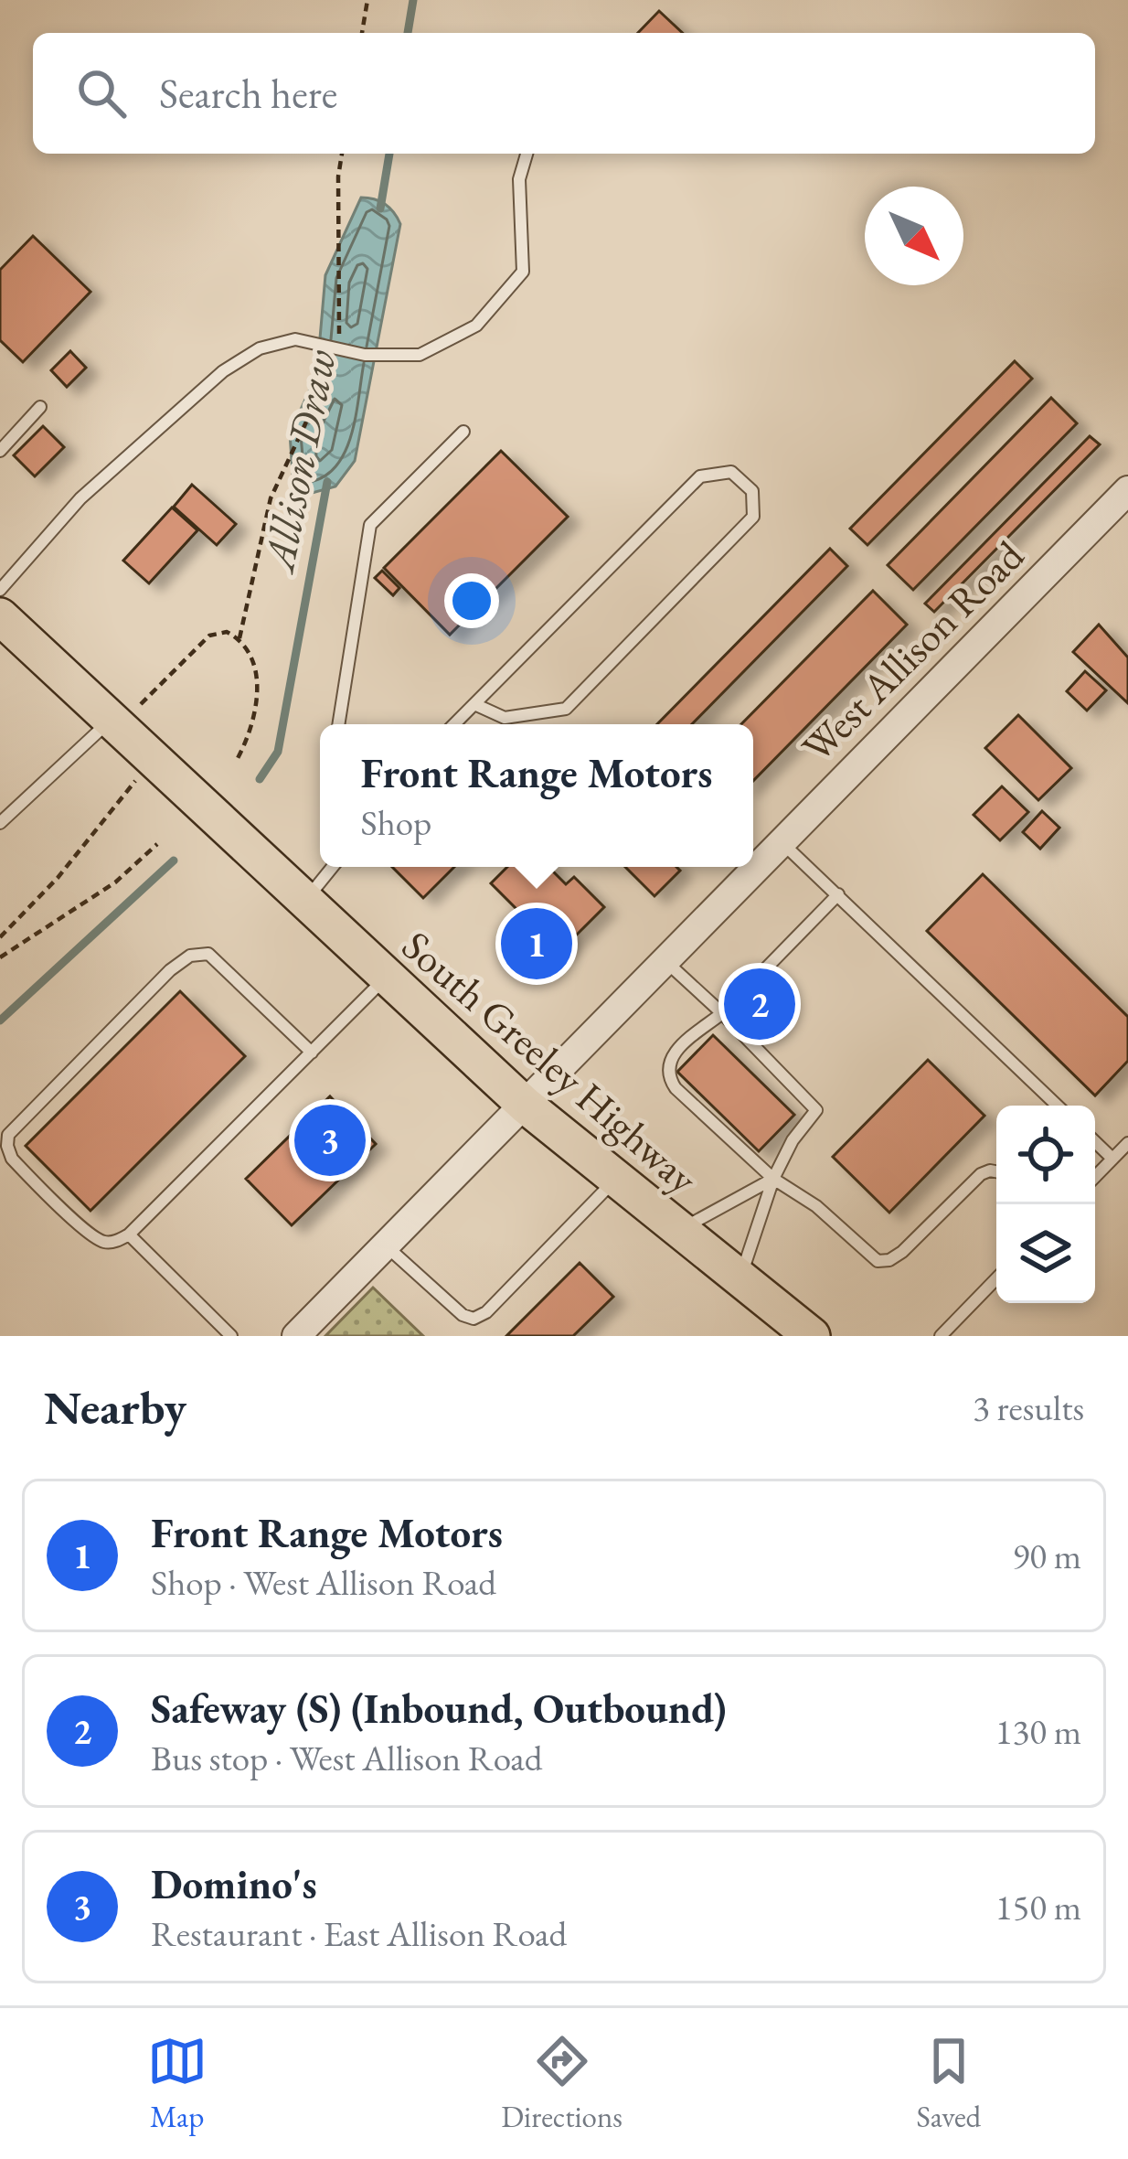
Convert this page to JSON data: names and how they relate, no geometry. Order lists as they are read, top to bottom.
{
  "streets": {
    "highway": ["South Greeley Highway"],
    "street": ["West Allison Road"]
  },
  "crossings": [
    ["West Allison Road", "South Greeley Highway"]
  ],
  "water": ["Allison Draw"],
  "north": "bottom right",
  "page": {
    "search": "Search here",
    "popup": ["Front Range Motors", "Shop"],
    "pins": ["1", "2", "3"],
    "heading": ["Nearby", "3 results"],
    "list": [
      {
        "mark": "1",
        "name": "Front Range Motors",
        "note": "Shop · West Allison Road",
        "value": "90 m"
      },
      {
        "mark": "2",
        "name": "Safeway (S) (Inbound, Outbound)",
        "note": "Bus stop · West Allison Road",
        "value": "130 m"
      },
      {
        "mark": "3",
        "name": "Domino's",
        "note": "Restaurant · East Allison Road",
        "value": "150 m"
      }
    ],
    "nav": ["Map", "Directions", "Saved"]
  }
}
